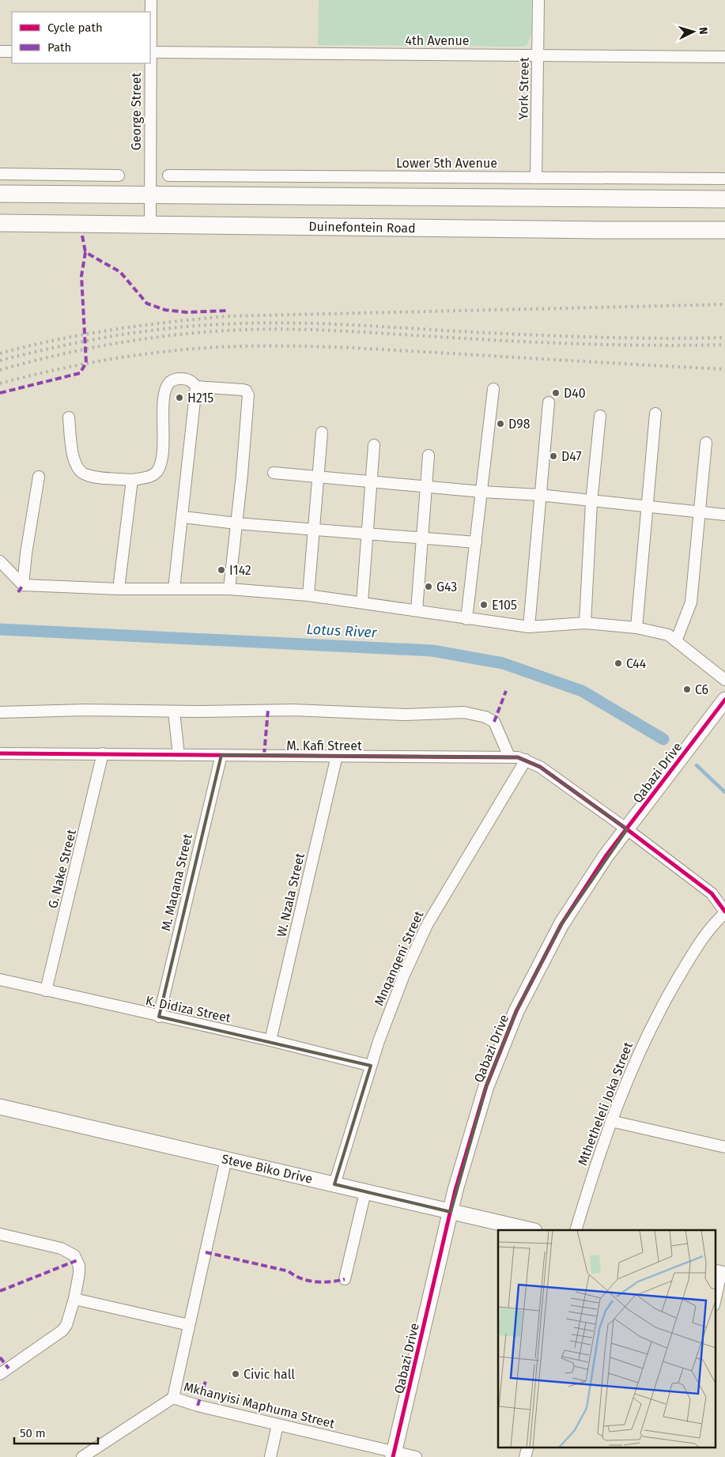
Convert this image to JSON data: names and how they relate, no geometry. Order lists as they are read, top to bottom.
{
  "streets": {
    "main road": ["Duinefontein Road"],
    "street": [
      "4th Avenue",
      "York Street",
      "George Street",
      "Lower 5th Avenue",
      "M. Kafi Street",
      "Qabazi Drive",
      "G. Nake Street",
      "M. Maqana Street",
      "W. Nzala Street",
      "Mnqanqeni Street",
      "K. Didiza Street",
      "Mthetheleli Joka Street",
      "Steve Biko Drive",
      "Mkhanyisi Maphuma Street"
    ]
  },
  "crossings": [
    ["4th Avenue", "York Street"],
    ["4th Avenue", "George Street"],
    ["York Street", "Lower 5th Avenue"],
    ["George Street", "Duinefontein Road"],
    ["M. Kafi Street", "Qabazi Drive"],
    ["M. Kafi Street", "G. Nake Street"],
    ["M. Kafi Street", "M. Maqana Street"],
    ["M. Kafi Street", "W. Nzala Street"],
    ["M. Kafi Street", "Mnqanqeni Street"],
    ["M. Kafi Street", "Mthetheleli Joka Street"],
    ["Qabazi Drive", "Steve Biko Drive"],
    ["Qabazi Drive", "Mkhanyisi Maphuma Street"],
    ["G. Nake Street", "K. Didiza Street"],
    ["M. Maqana Street", "K. Didiza Street"],
    ["W. Nzala Street", "K. Didiza Street"],
    ["Mnqanqeni Street", "K. Didiza Street"],
    ["Mnqanqeni Street", "Steve Biko Drive"],
    ["Steve Biko Drive", "Mkhanyisi Maphuma Street"]
  ],
  "water": ["Lotus River"],
  "places": [
    "D40",
    "H215",
    "D98",
    "D47",
    "I142",
    "G43",
    "E105",
    "C44",
    "C6",
    "Civic hall"
  ],
  "legend": ["Cycle path", "Path"],
  "scale_bar": "50 m",
  "north": "right"
}
